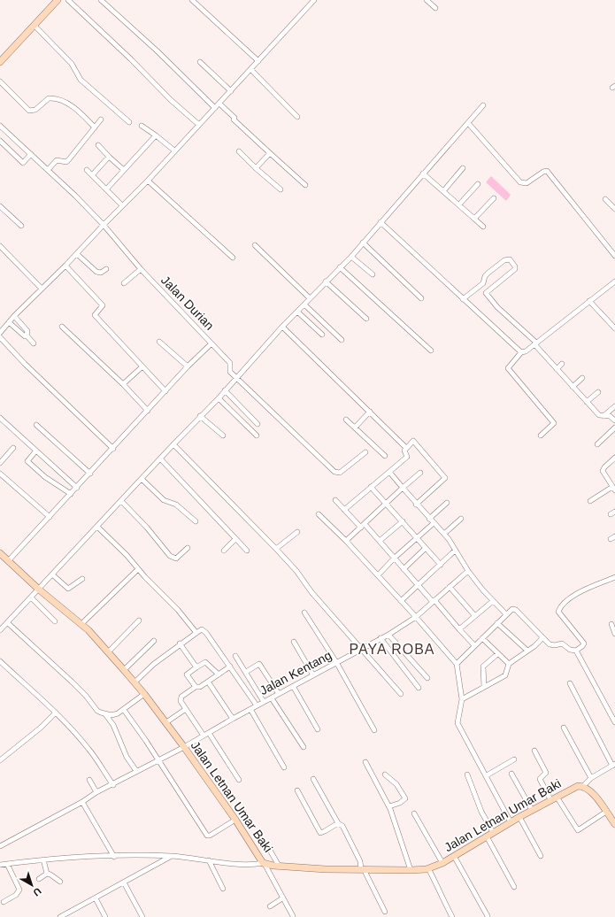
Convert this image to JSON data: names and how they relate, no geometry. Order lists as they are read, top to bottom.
{
  "streets": {
    "street": ["Jalan Durian", "Jalan Kentang", "Jalan Letnan Umar Baki"]
  },
  "crossings": [
    ["Jalan Durian", "Jalan Letnan Umar Baki"],
    ["Jalan Kentang", "Jalan Letnan Umar Baki"]
  ],
  "districts": ["PAYA ROBA"],
  "north": "bottom right"
}
